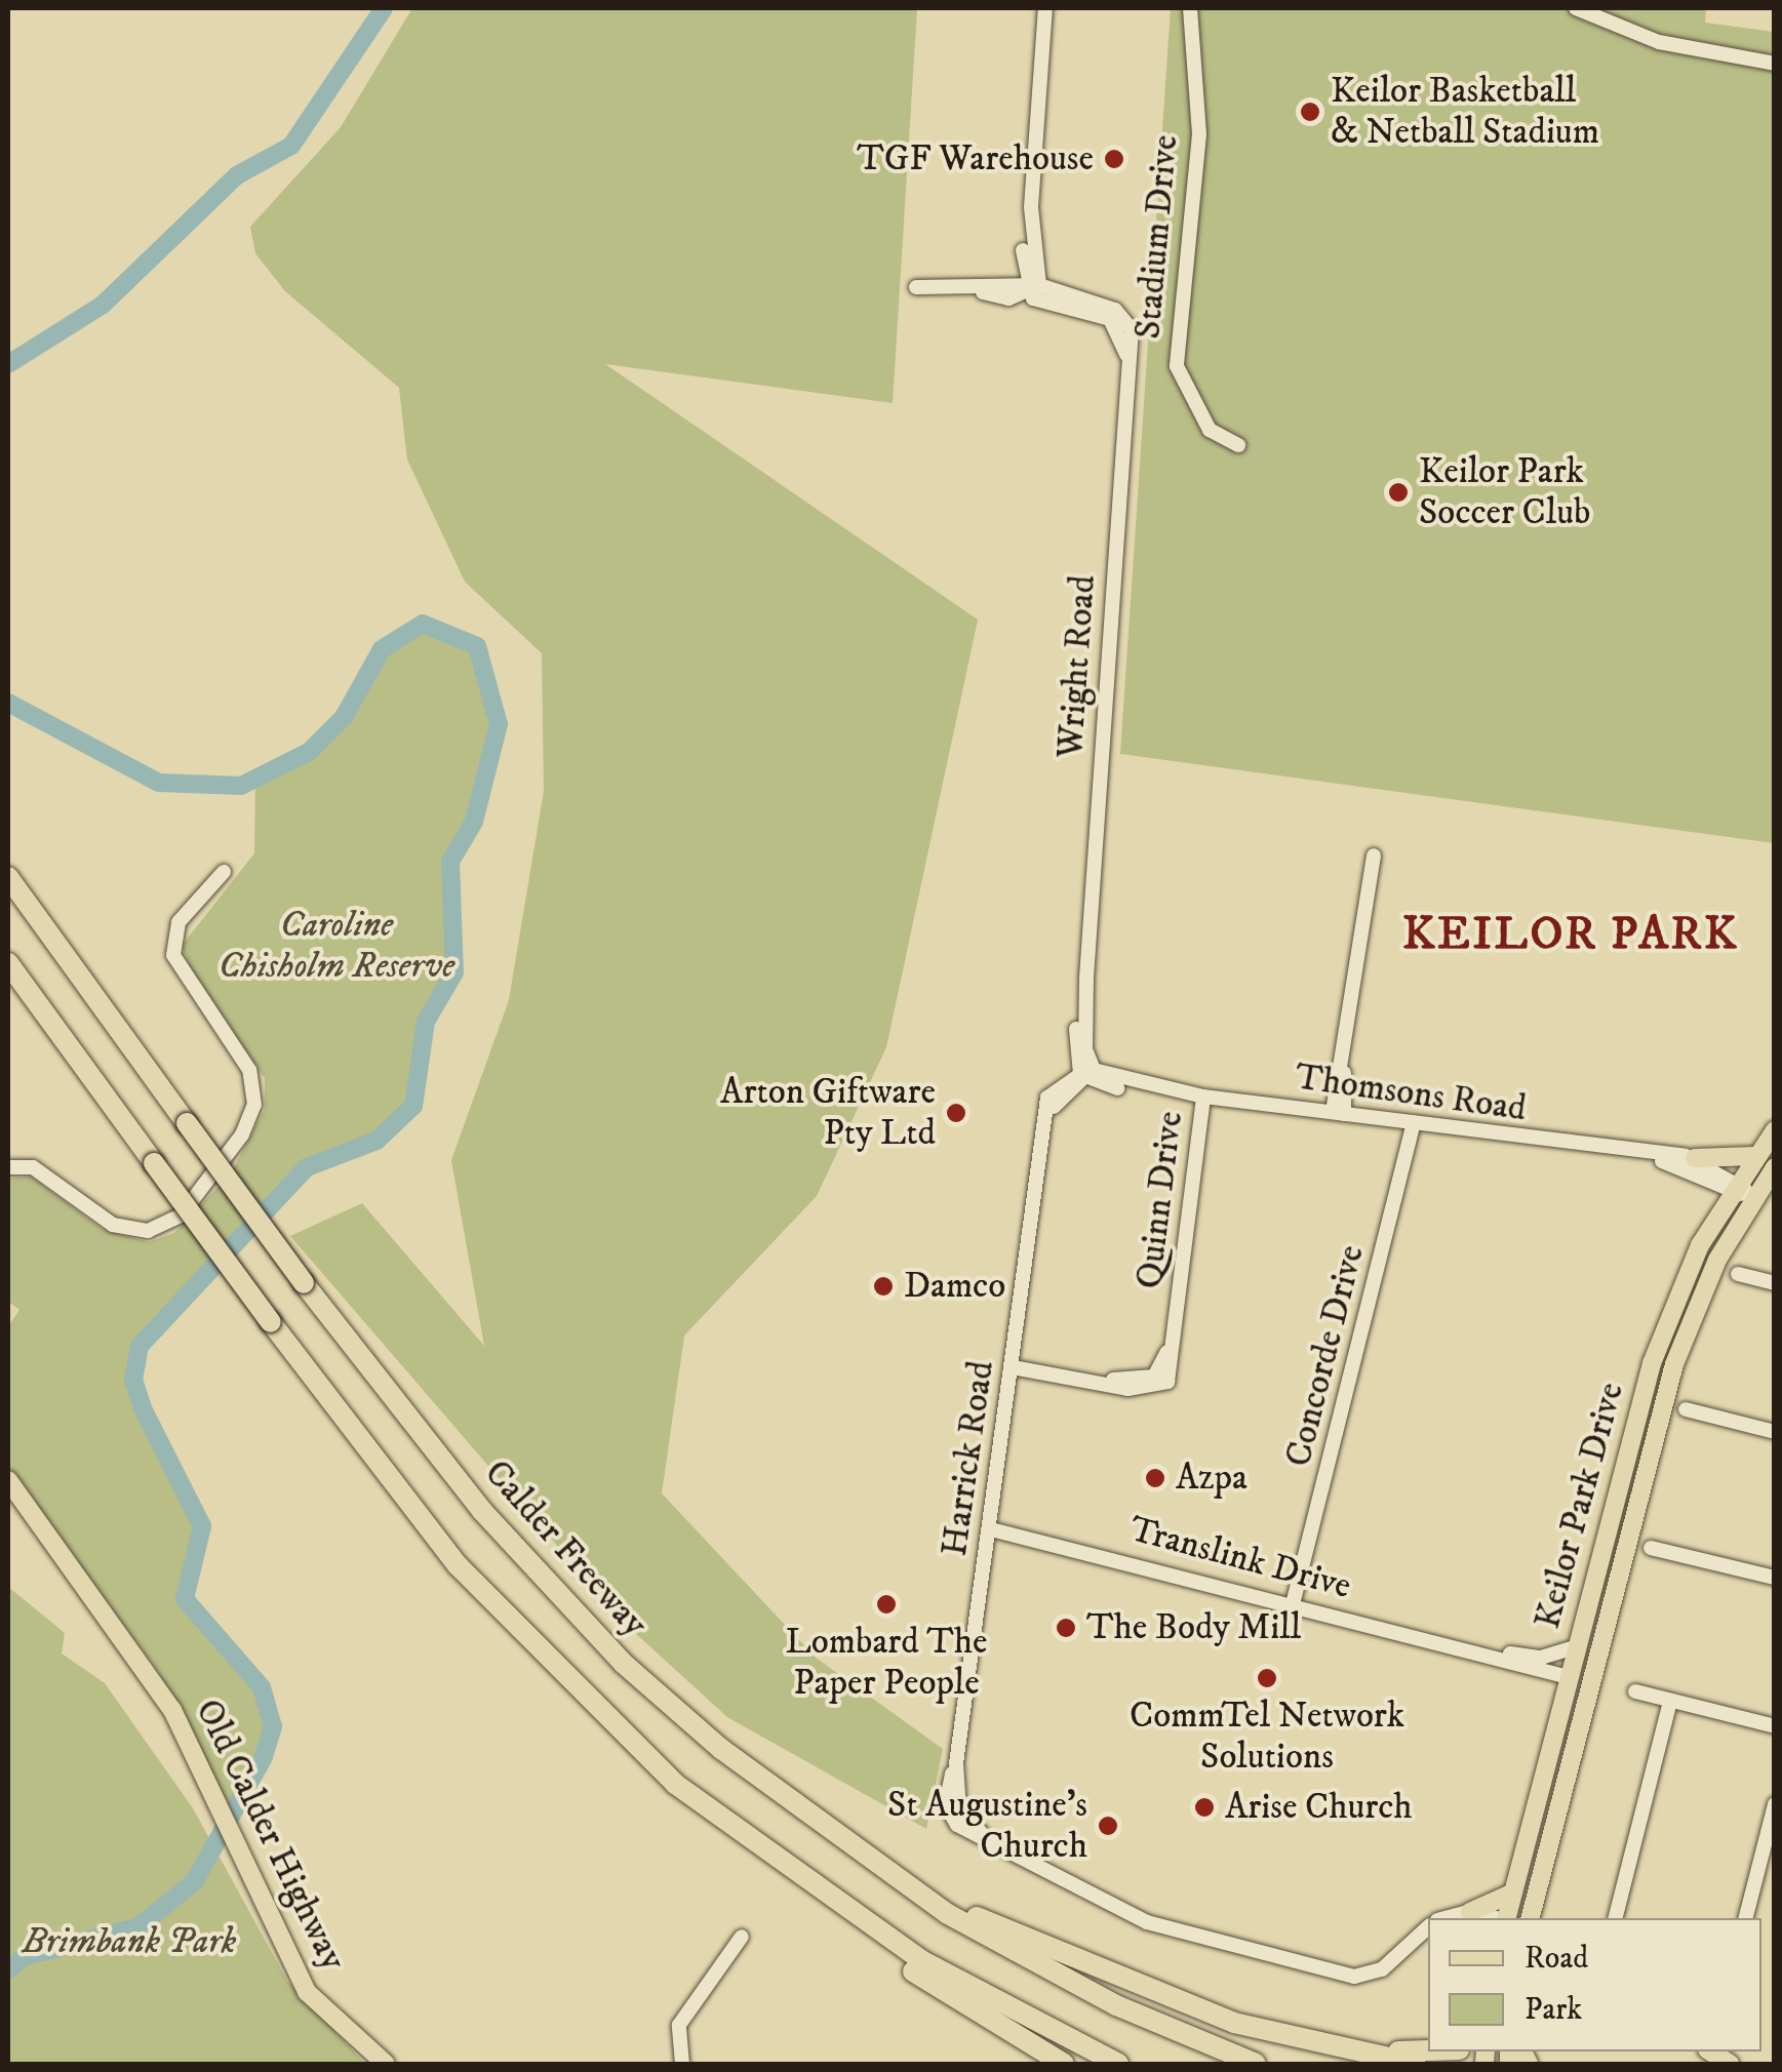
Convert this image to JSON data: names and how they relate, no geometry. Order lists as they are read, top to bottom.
{
  "streets": {
    "highway": ["Calder Freeway"],
    "main road": ["Keilor Park Drive", "Old Calder Highway"],
    "street": [
      "Stadium Drive",
      "Wright Road",
      "Thomsons Road",
      "Quinn Drive",
      "Concorde Drive",
      "Harrick Road",
      "Translink Drive"
    ]
  },
  "crossings": [
    ["Wright Road", "Thomsons Road"],
    ["Wright Road", "Harrick Road"],
    ["Thomsons Road", "Quinn Drive"],
    ["Thomsons Road", "Concorde Drive"],
    ["Thomsons Road", "Harrick Road"],
    ["Thomsons Road", "Keilor Park Drive"],
    ["Quinn Drive", "Harrick Road"],
    ["Concorde Drive", "Translink Drive"],
    ["Harrick Road", "Translink Drive"],
    ["Keilor Park Drive", "Translink Drive"]
  ],
  "districts": ["KEILOR PARK"],
  "parks": ["Caroline Chisholm Reserve", "Brimbank Park"],
  "places": [
    "Keilor Basketball & Netball Stadium",
    "TGF Warehouse",
    "Keilor Park Soccer Club",
    "Arton Giftware Pty Ltd",
    "Damco",
    "Azpa",
    "Lombard The Paper People",
    "The Body Mill",
    "CommTel Network Solutions",
    "Arise Church",
    "St Augustine's Church"
  ],
  "legend": ["Road", "Park"]
}
